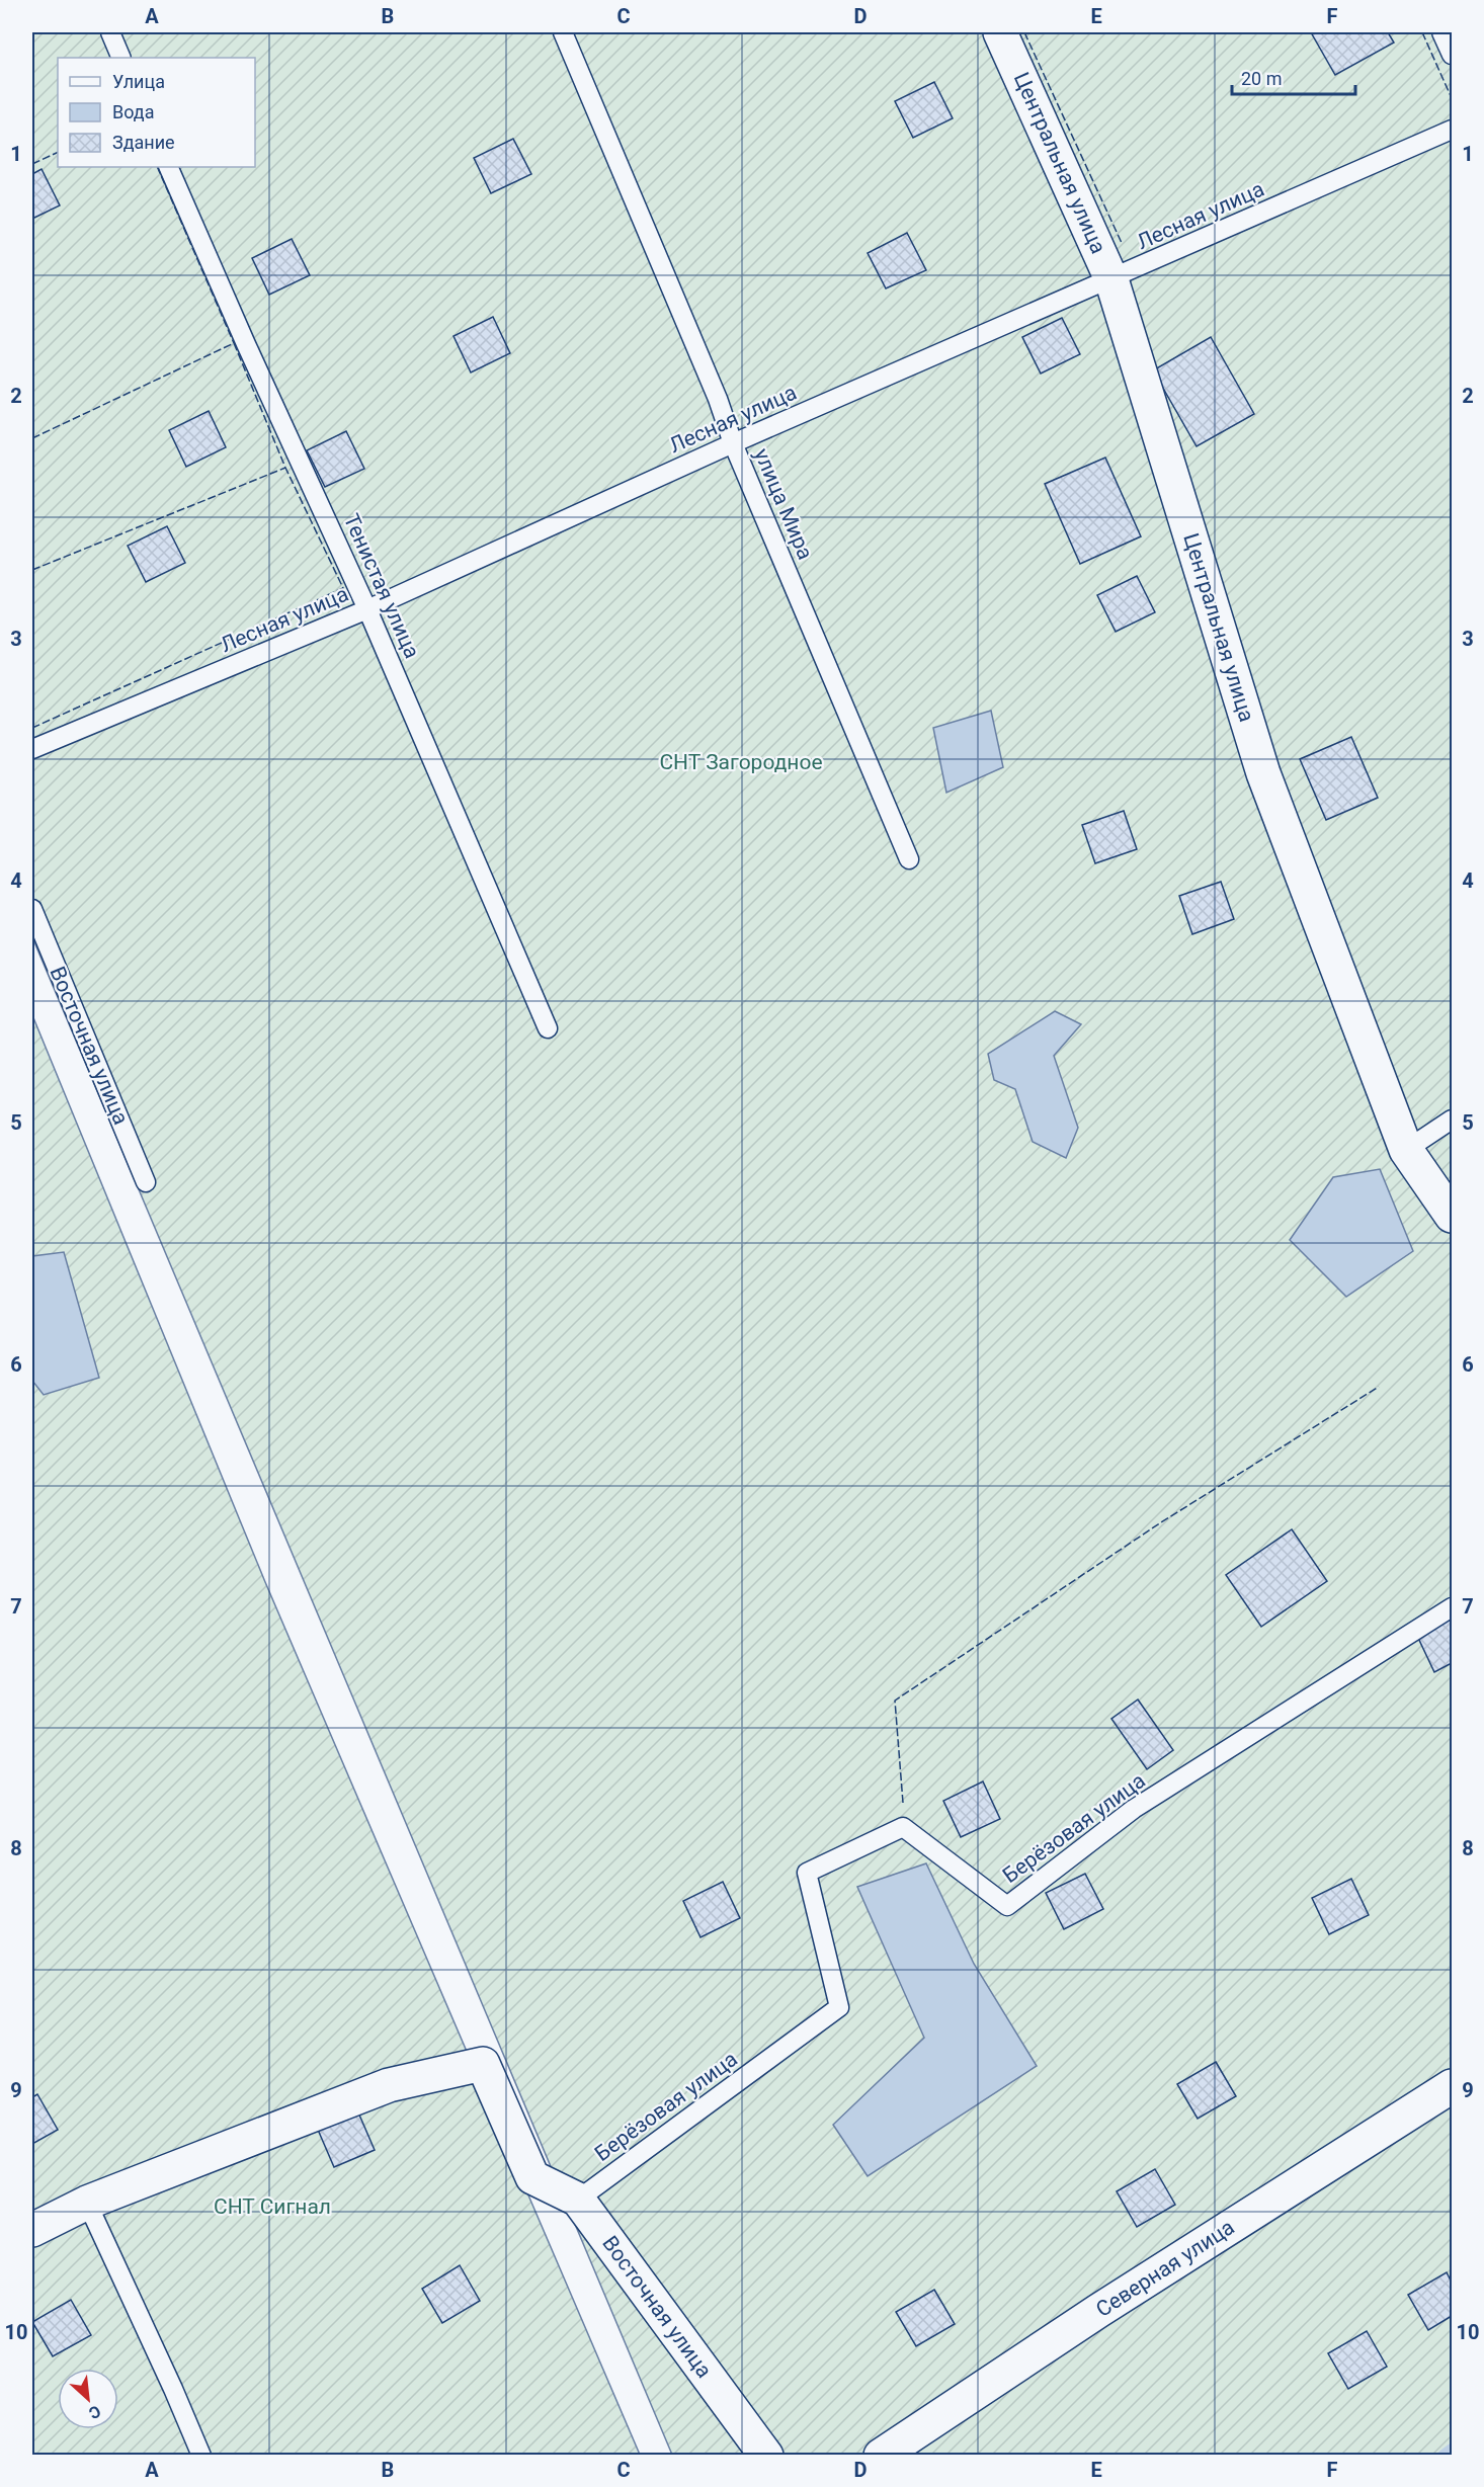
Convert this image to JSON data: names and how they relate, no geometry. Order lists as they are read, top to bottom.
{
  "streets": {
    "street": ["Центральная улица", "Восточная улица", "Северная улица"],
    "lane": [
      "Лесная улица",
      "улица Мира",
      "Тенистая улица",
      "Берёзовая улица"
    ]
  },
  "crossings": [
    ["Центральная улица", "Лесная улица"],
    ["Лесная улица", "улица Мира"],
    ["Лесная улица", "Тенистая улица"],
    ["Восточная улица", "Берёзовая улица"]
  ],
  "parks": ["СНТ Загородное", "СНТ Сигнал"],
  "legend": ["Улица", "Вода", "Здание"],
  "scale_bar": "20 m",
  "north": "bottom right",
  "grid": {
    "columns": [
      "A",
      "B",
      "C",
      "D",
      "E",
      "F"
    ],
    "rows": [
      "1",
      "2",
      "3",
      "4",
      "5",
      "6",
      "7",
      "8",
      "9",
      "10"
    ]
  }
}
